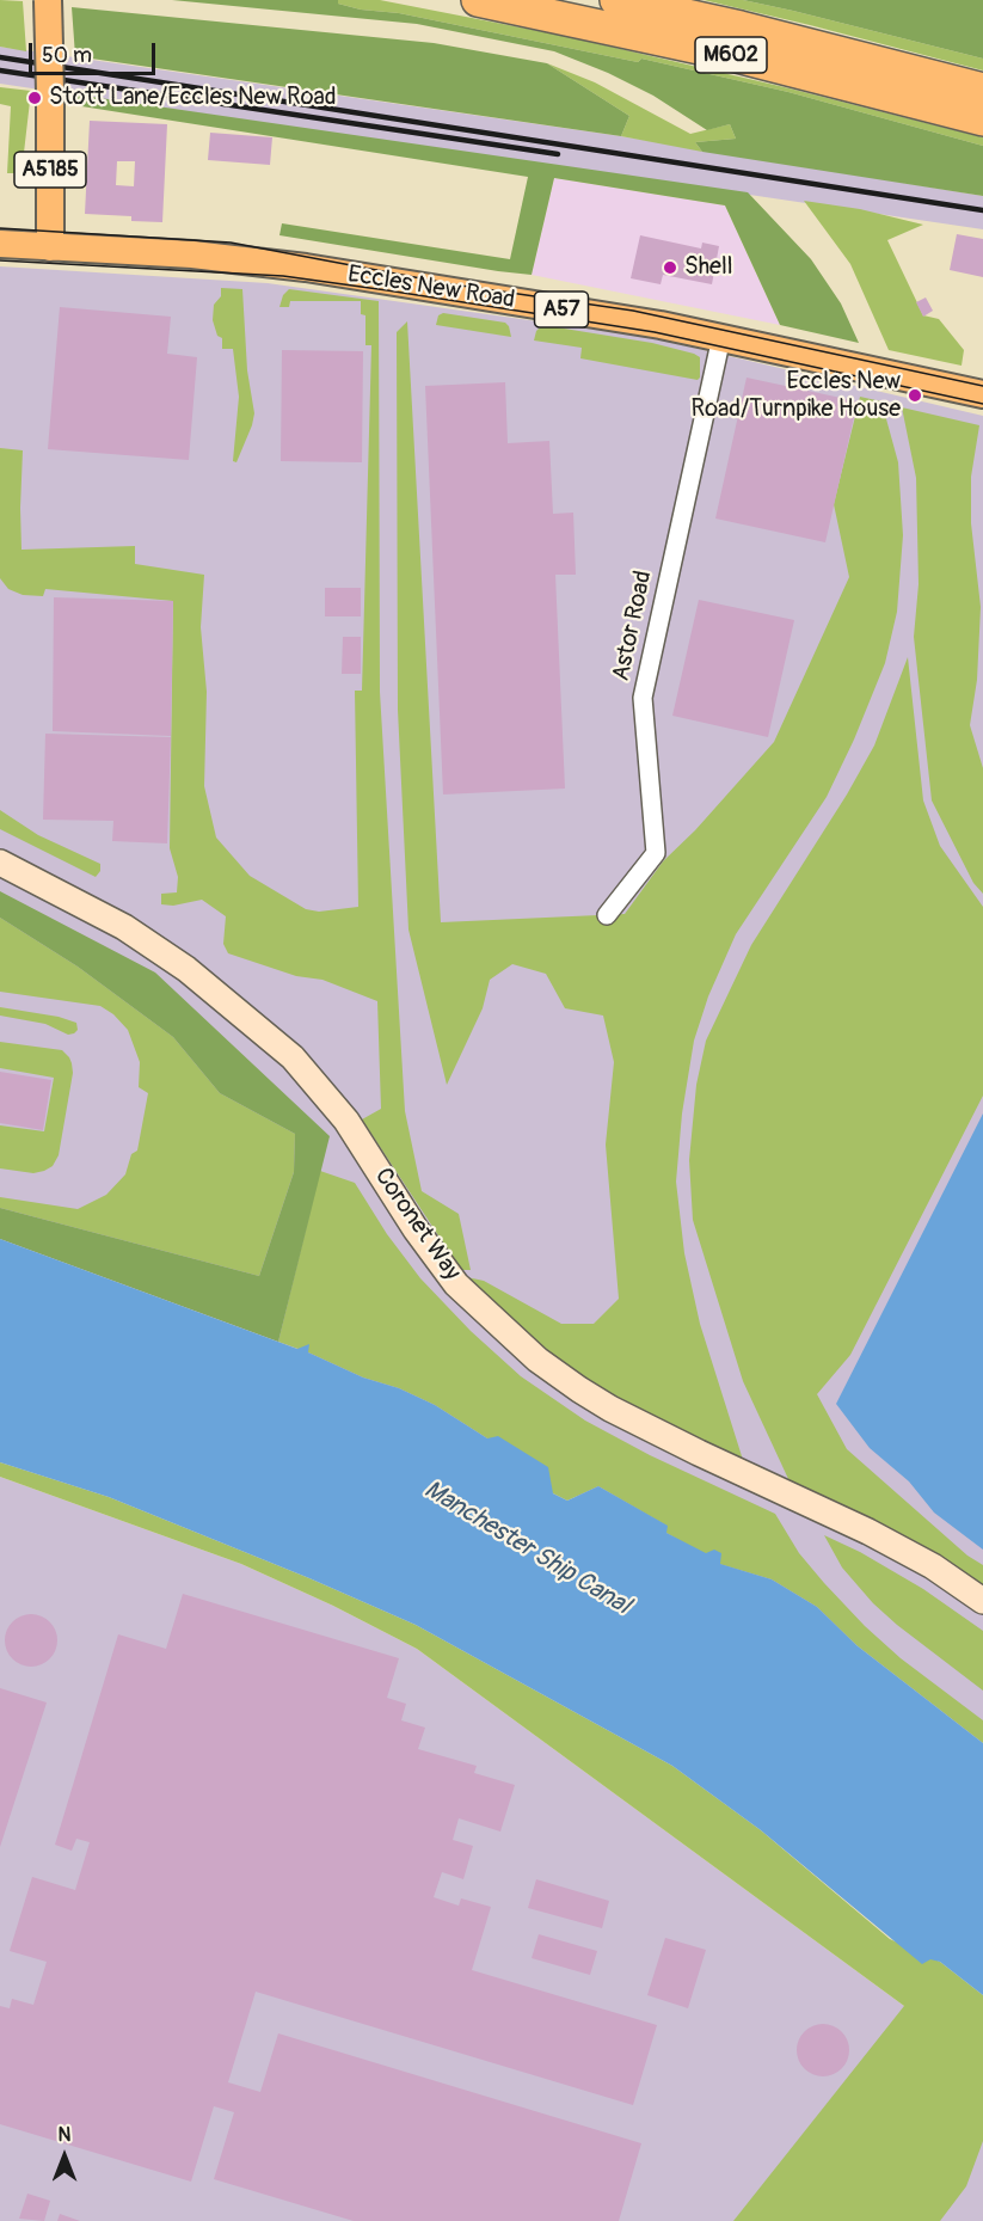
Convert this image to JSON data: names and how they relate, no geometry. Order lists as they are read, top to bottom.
{
  "streets": {
    "highway": ["M602"],
    "main road": ["A5185", "Eccles New Road", "A57"],
    "street": ["Astor Road", "Coronet Way"]
  },
  "crossings": [
    ["A5185", "Eccles New Road"],
    ["Eccles New Road", "Astor Road"]
  ],
  "water": ["Manchester Ship Canal"],
  "places": ["Stott Lane/Eccles New Road", "Shell", "Eccles New Road/Turnpike House"],
  "scale_bar": "50 m",
  "north": "top"
}
